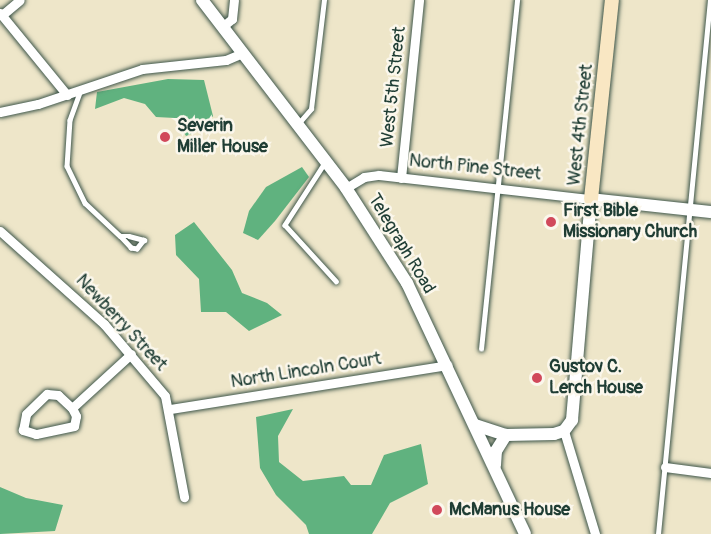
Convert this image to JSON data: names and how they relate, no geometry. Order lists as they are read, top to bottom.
{
  "streets": {
    "main road": ["West 4th Street"],
    "street": [
      "West 5th Street",
      "North Pine Street",
      "Telegraph Road",
      "Newberry Street",
      "North Lincoln Court"
    ]
  },
  "crossings": [
    ["West 5th Street", "North Pine Street"],
    ["West 4th Street", "North Pine Street"],
    ["North Pine Street", "Telegraph Road"],
    ["Telegraph Road", "North Lincoln Court"],
    ["Newberry Street", "North Lincoln Court"]
  ],
  "places": [
    "Severin Miller House",
    "First Bible Missionary Church",
    "Gustov C. Lerch House",
    "McManus House"
  ]
}
